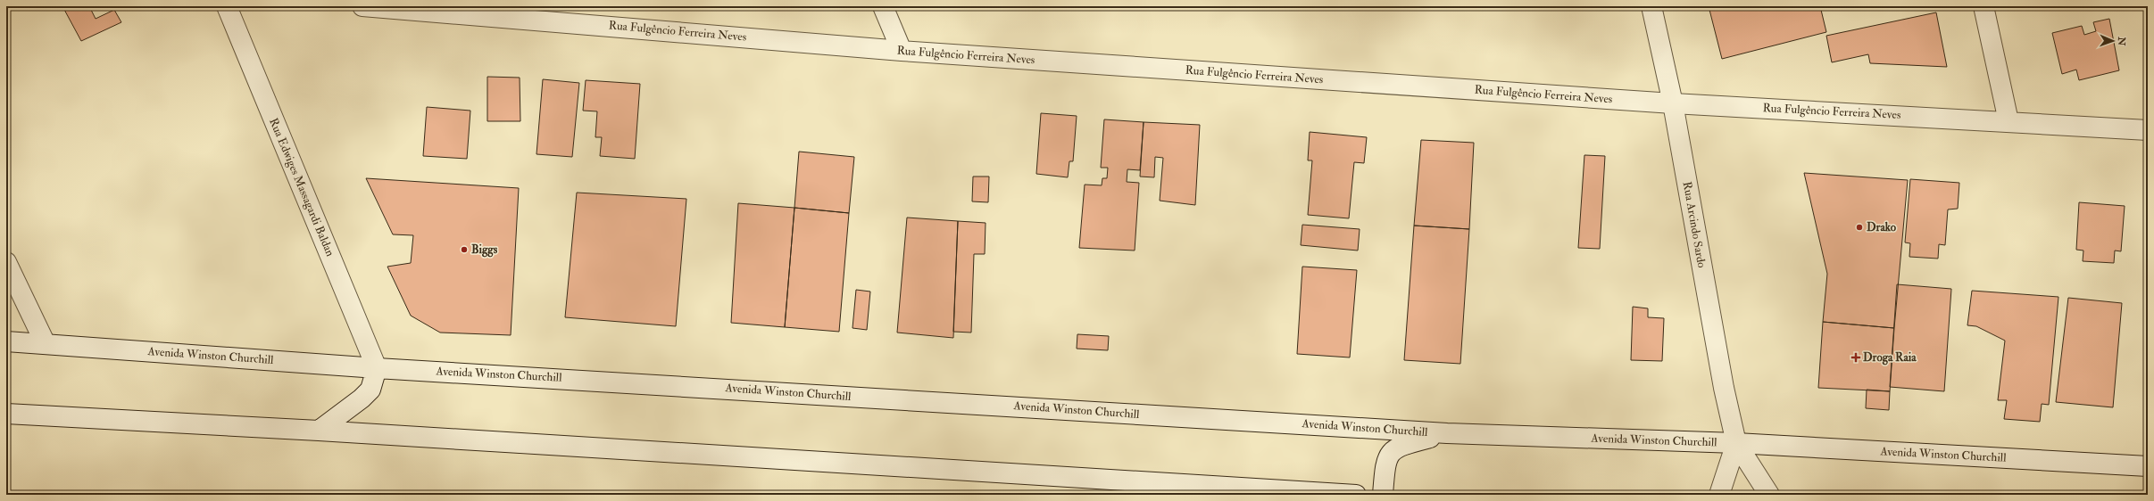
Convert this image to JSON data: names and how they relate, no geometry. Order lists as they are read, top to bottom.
{
  "streets": {
    "main road": [
      "Rua Fulgêncio Ferreira Neves",
      "Rua Edwiges Massagardi Baldan",
      "Rua Arcindo Sardo",
      "Avenida Winston Churchill"
    ]
  },
  "crossings": [
    ["Rua Fulgêncio Ferreira Neves", "Rua Arcindo Sardo"],
    ["Rua Edwiges Massagardi Baldan", "Avenida Winston Churchill"],
    ["Rua Arcindo Sardo", "Avenida Winston Churchill"]
  ],
  "places": {
    "other": ["Drako", "Biggs"],
    "health": ["Droga Raia"]
  },
  "north": "right"
}
